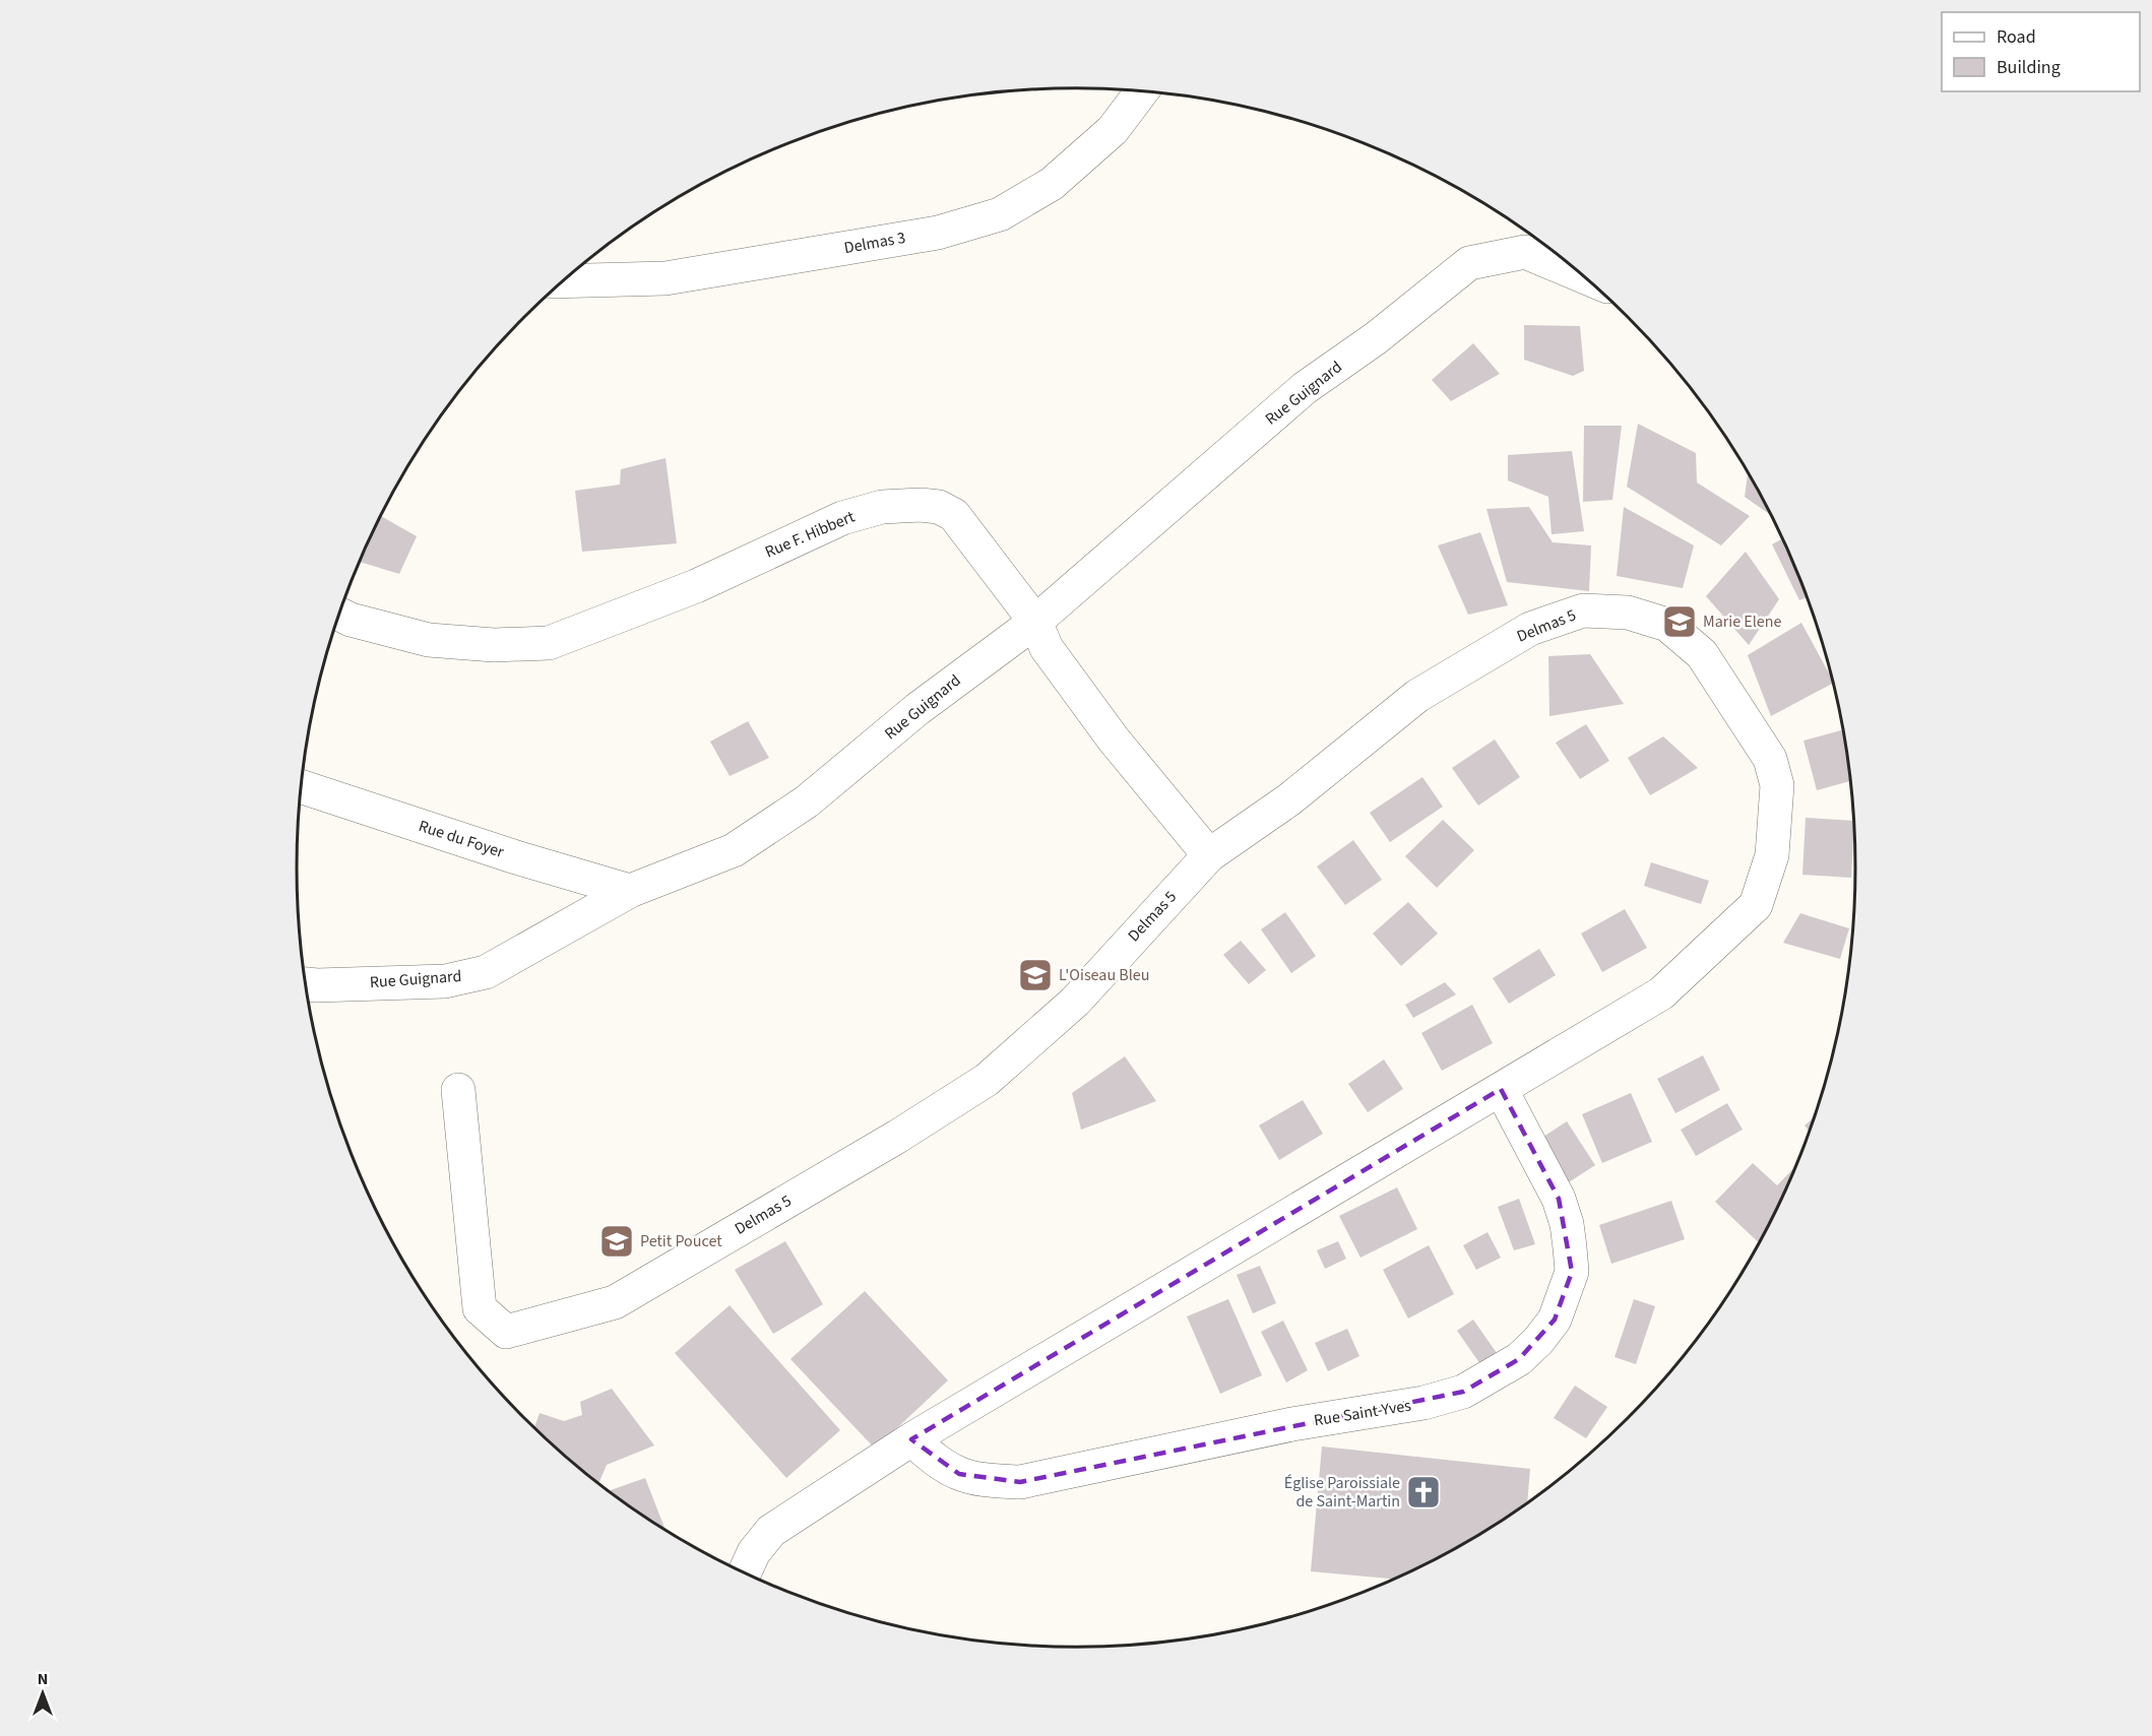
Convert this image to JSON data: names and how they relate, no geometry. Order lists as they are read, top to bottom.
{
  "streets": {
    "street": [
      "Delmas 3",
      "Rue Guignard",
      "Rue F. Hibbert",
      "Delmas 5",
      "Rue du Foyer",
      "Rue Saint-Yves"
    ]
  },
  "crossings": [
    ["Rue Guignard", "Rue F. Hibbert"],
    ["Rue Guignard", "Rue du Foyer"],
    ["Rue F. Hibbert", "Delmas 5"],
    ["Delmas 5", "Rue Saint-Yves"]
  ],
  "places": {
    "school or university": ["Marie Elene", "L'Oiseau Bleu", "Petit Poucet"],
    "church": ["Église Paroissiale de Saint-Martin"]
  },
  "legend": ["Road", "Building"],
  "north": "top"
}
